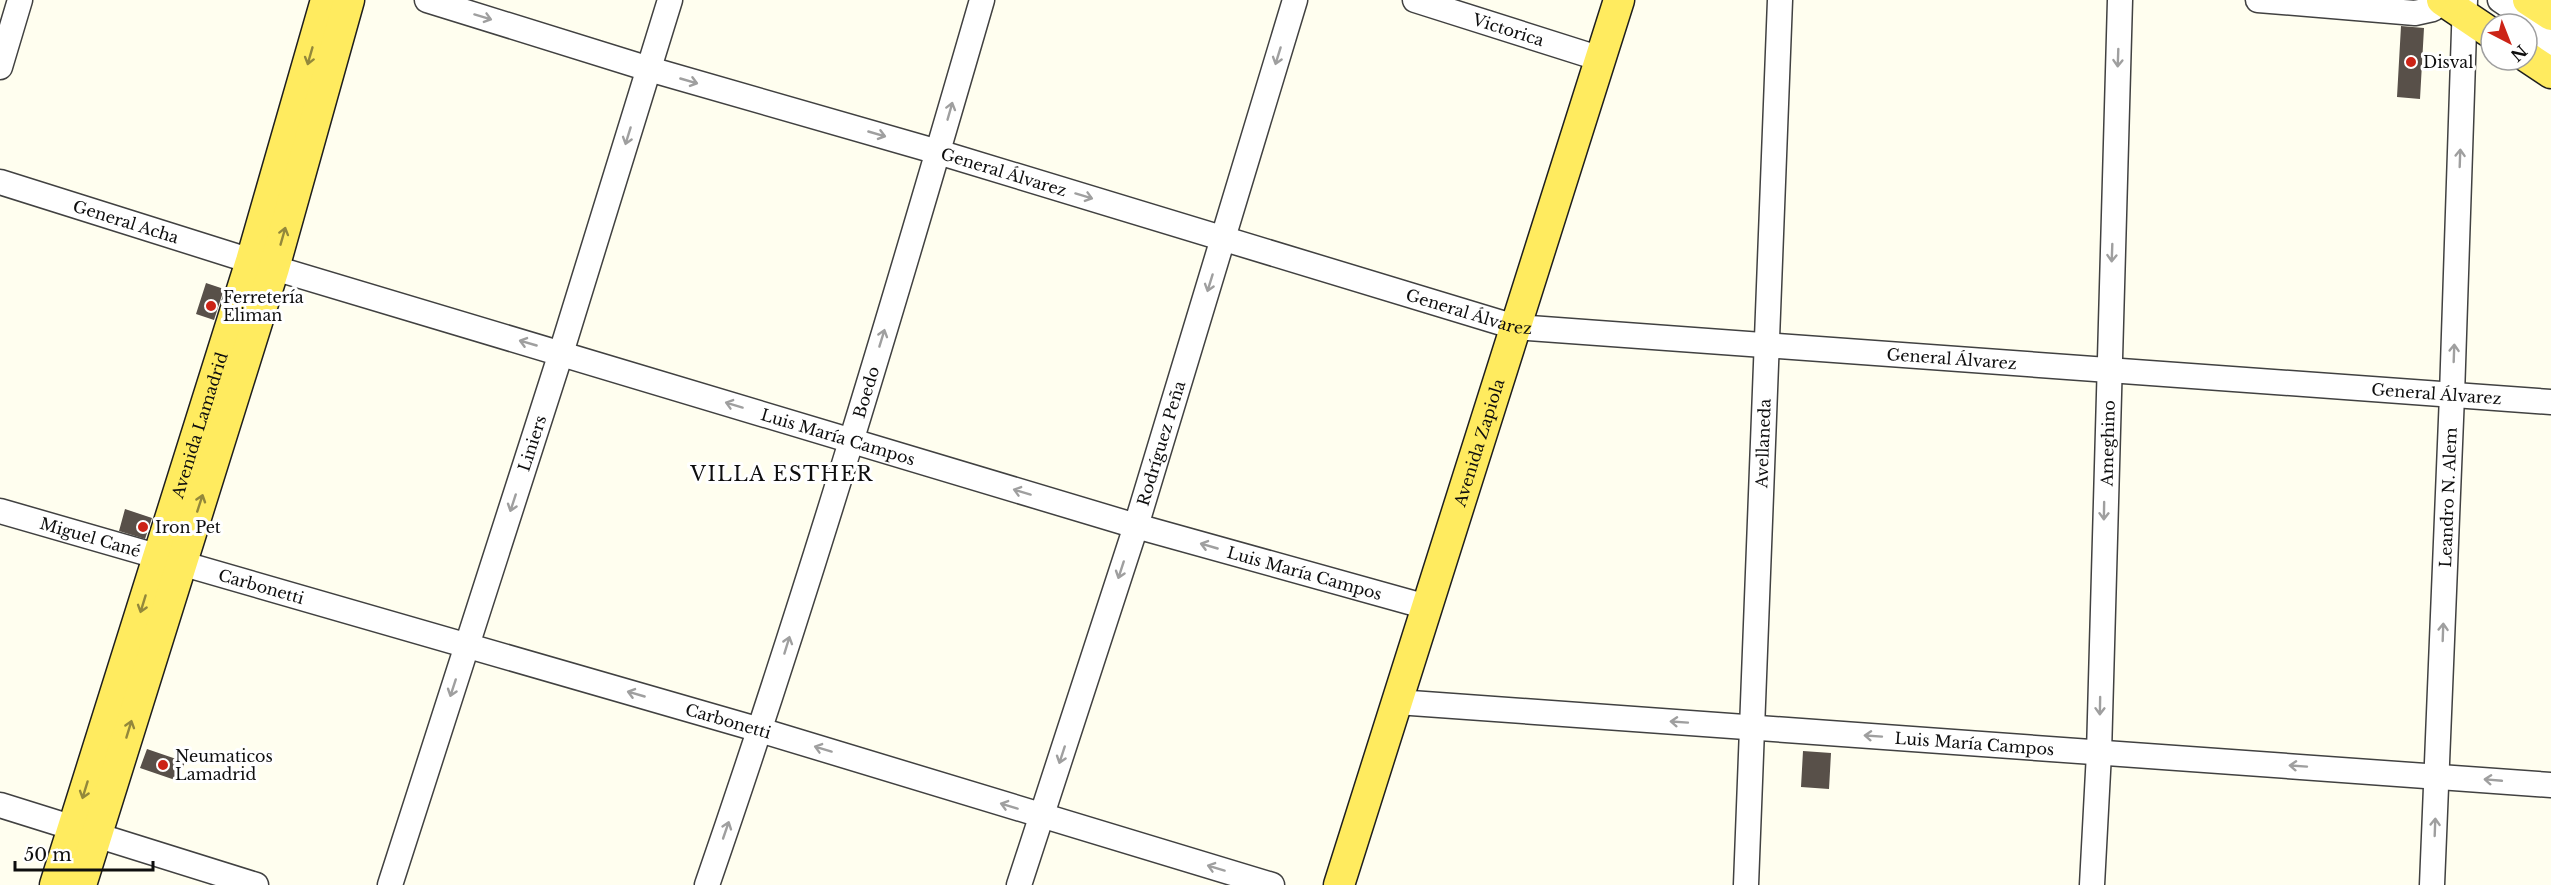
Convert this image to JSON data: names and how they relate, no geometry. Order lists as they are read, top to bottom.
{
  "streets": {
    "main road": ["Avenida Lamadrid", "Avenida Zapiola"],
    "street": [
      "Victorica",
      "General Álvarez",
      "General Acha",
      "Boedo",
      "Luis María Campos",
      "Avellaneda",
      "Liniers",
      "Ameghino",
      "Rodríguez Peña",
      "Leandro N. Alem",
      "Miguel Cané",
      "Carbonetti"
    ]
  },
  "crossings": [
    ["Victorica", "Avenida Zapiola"],
    ["General Álvarez", "Boedo"],
    ["General Álvarez", "Avenida Zapiola"],
    ["General Álvarez", "Avellaneda"],
    ["General Álvarez", "Liniers"],
    ["General Álvarez", "Ameghino"],
    ["General Álvarez", "Rodríguez Peña"],
    ["General Álvarez", "Leandro N. Alem"],
    ["General Acha", "Avenida Lamadrid"],
    ["General Acha", "Luis María Campos"],
    ["Boedo", "Luis María Campos"],
    ["Boedo", "Carbonetti"],
    ["Avenida Lamadrid", "Luis María Campos"],
    ["Avenida Lamadrid", "Miguel Cané"],
    ["Avenida Lamadrid", "Carbonetti"],
    ["Luis María Campos", "Avenida Zapiola"],
    ["Luis María Campos", "Avellaneda"],
    ["Luis María Campos", "Liniers"],
    ["Luis María Campos", "Ameghino"],
    ["Luis María Campos", "Rodríguez Peña"],
    ["Luis María Campos", "Leandro N. Alem"],
    ["Liniers", "Carbonetti"],
    ["Rodríguez Peña", "Carbonetti"],
    ["Miguel Cané", "Carbonetti"]
  ],
  "one_way": [
    "General Álvarez",
    "Boedo",
    "Luis María Campos",
    "Liniers",
    "Ameghino",
    "Rodríguez Peña",
    "Leandro N. Alem",
    "Carbonetti"
  ],
  "districts": ["VILLA ESTHER"],
  "places": [
    "Disval",
    "Ferretería Eliman",
    "Iron Pet",
    "Neumaticos Lamadrid"
  ],
  "scale_bar": "50 m",
  "north": "bottom right"
}
